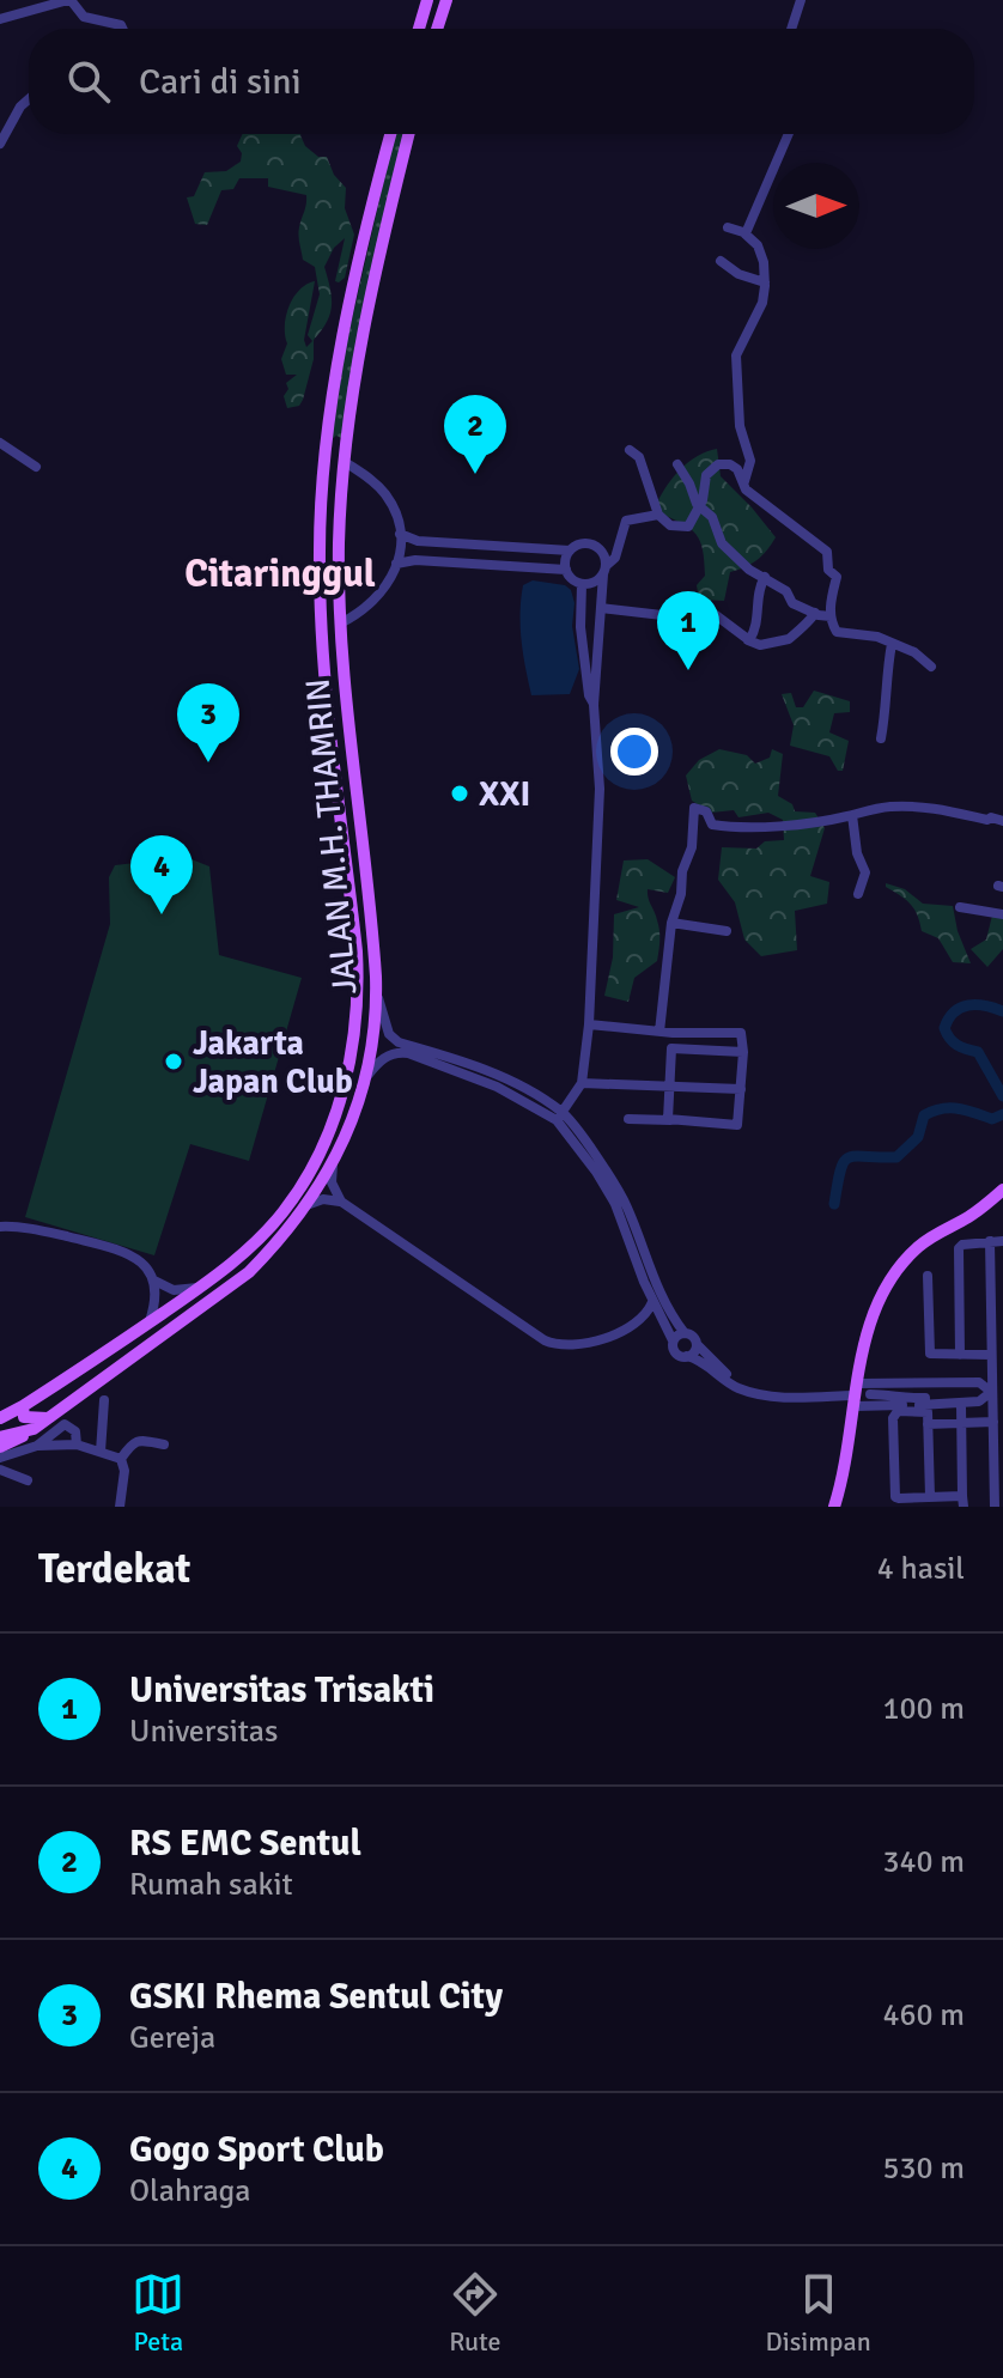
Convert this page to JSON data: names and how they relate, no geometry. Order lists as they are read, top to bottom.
{
  "streets": {
    "main road": ["JALAN M.H. THAMRIN"]
  },
  "districts": ["Citaringgul"],
  "places": ["XXI", "Jakarta Japan Club"],
  "north": "right",
  "page": {
    "search": "Cari di sini",
    "pins": [
      "2",
      "1",
      "3",
      "4"
    ],
    "heading": ["Terdekat", "4 hasil"],
    "list": [
      {
        "mark": "1",
        "name": "Universitas Trisakti",
        "note": "Universitas",
        "value": "100 m"
      },
      {
        "mark": "2",
        "name": "RS EMC Sentul",
        "note": "Rumah sakit",
        "value": "340 m"
      },
      {
        "mark": "3",
        "name": "GSKI Rhema Sentul City",
        "note": "Gereja",
        "value": "460 m"
      },
      {
        "mark": "4",
        "name": "Gogo Sport Club",
        "note": "Olahraga",
        "value": "530 m"
      }
    ],
    "nav": ["Peta", "Rute", "Disimpan"]
  }
}
